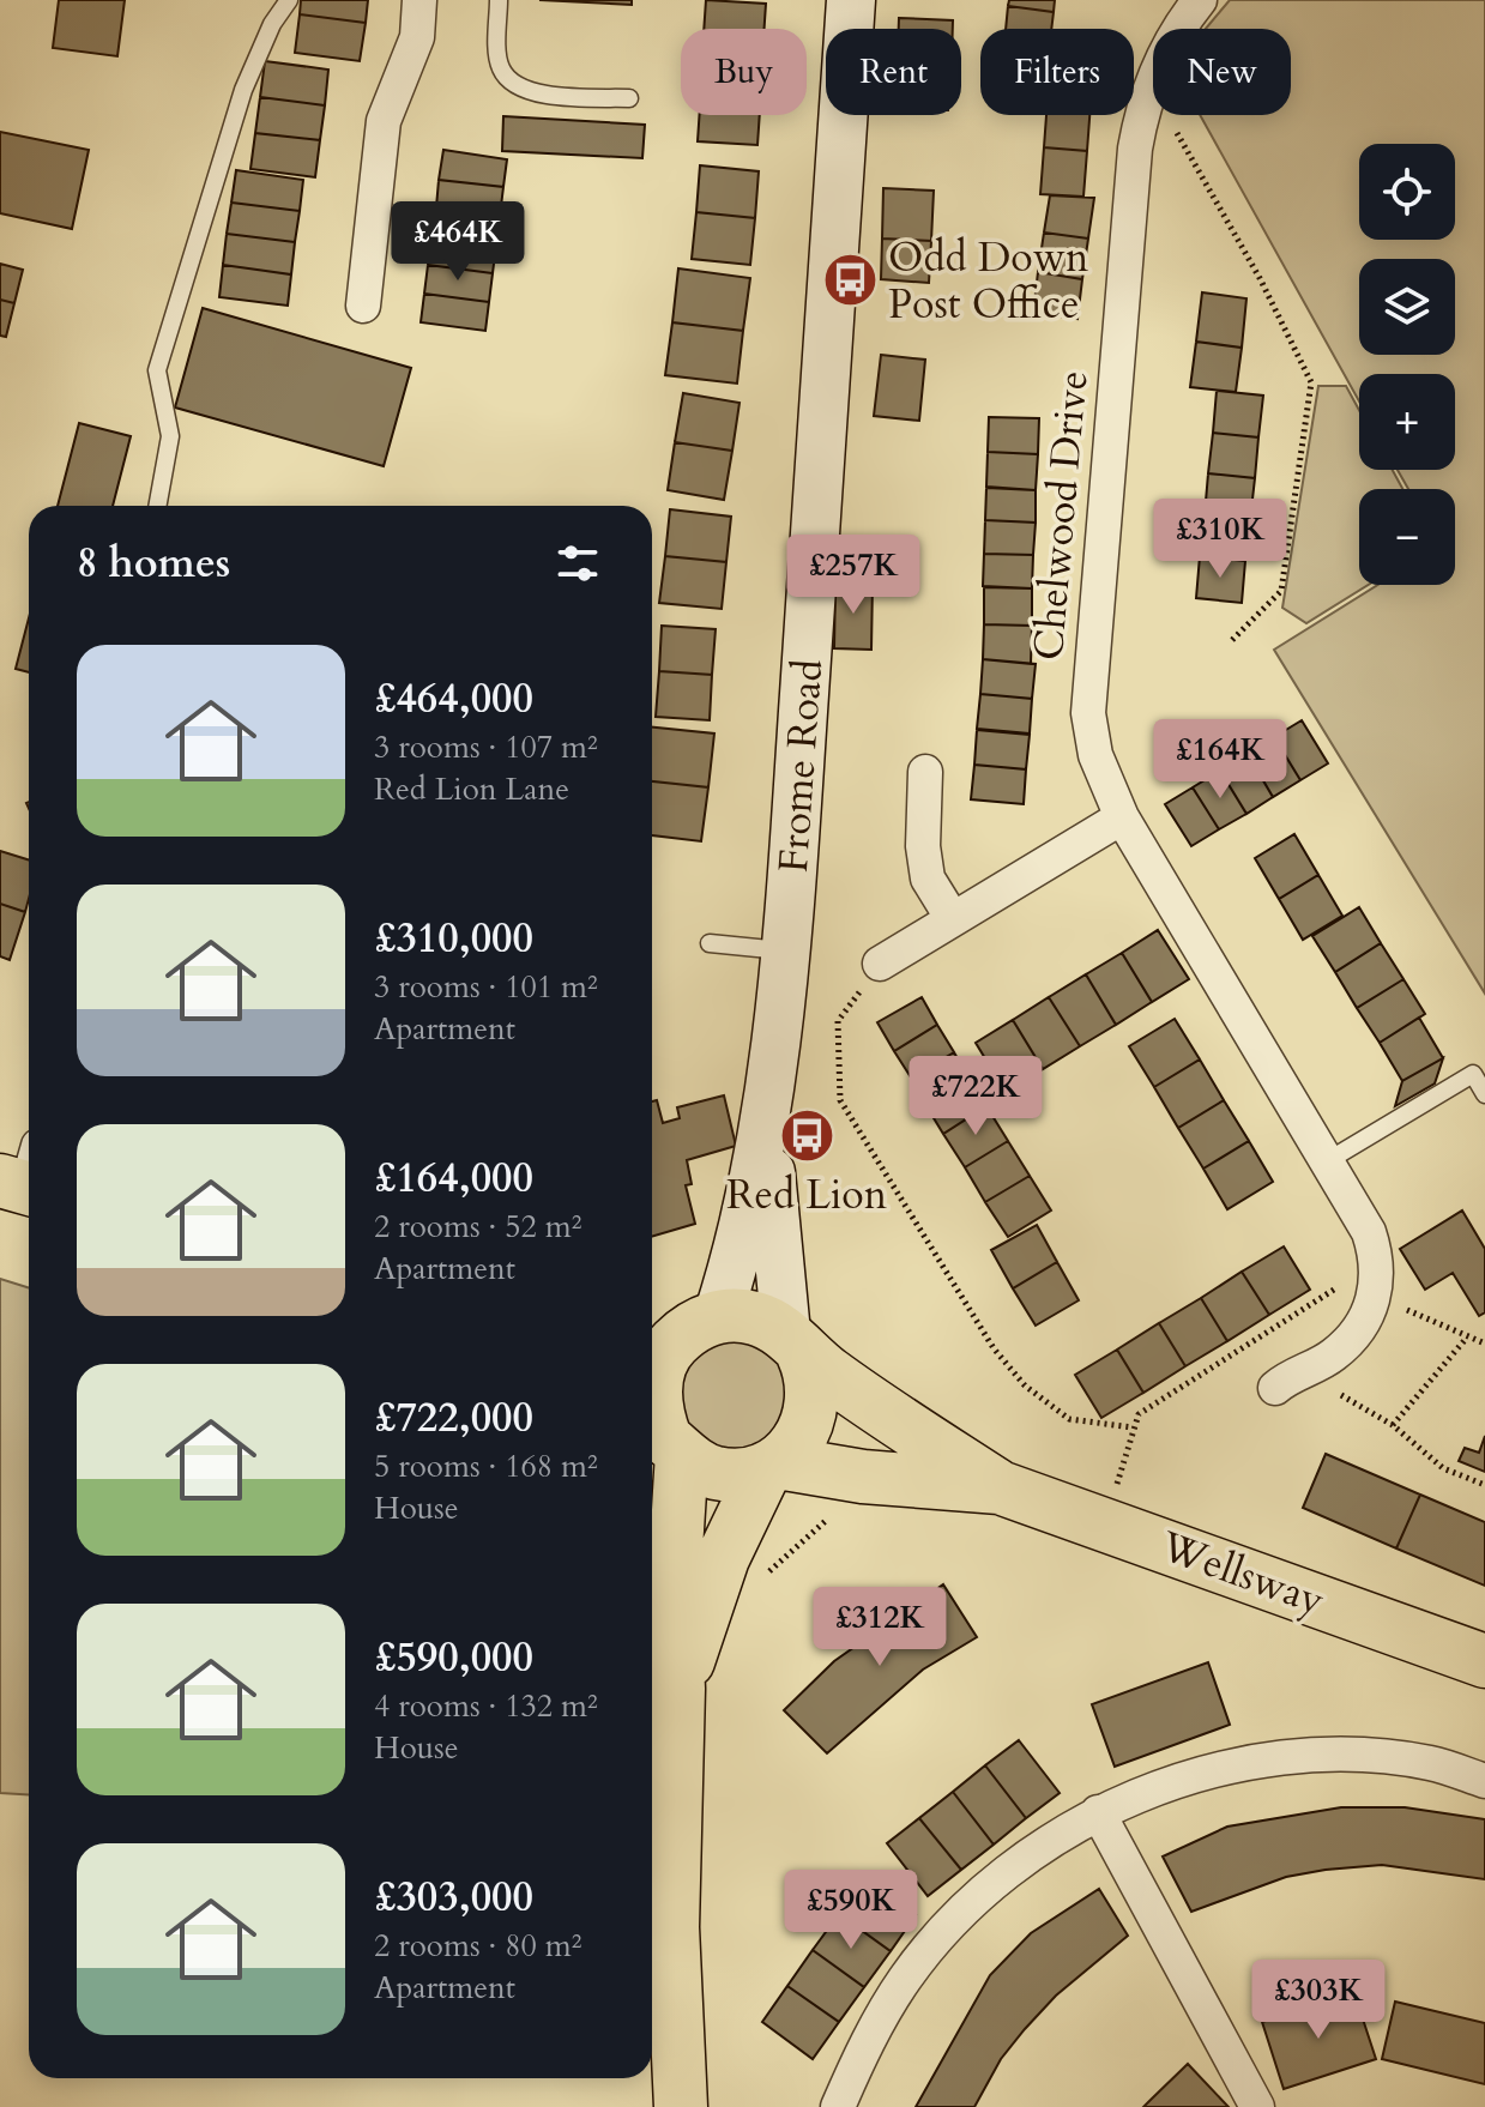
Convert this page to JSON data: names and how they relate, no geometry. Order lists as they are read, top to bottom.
{
  "streets": {
    "main road": ["Wellsway"],
    "street": ["Chelwood Drive", "Frome Road"]
  },
  "crossings": [
    ["Frome Road", "Wellsway"]
  ],
  "places": {
    "bus stop": ["Odd Down Post Office", "Red Lion"]
  },
  "page": {
    "chip": [
      "Buy",
      "Rent",
      "Filters",
      "New"
    ],
    "map_buttons": ["+", "−"],
    "price": [
      "£464K",
      "£310K",
      "£257K",
      "£164K",
      "£722K",
      "£312K",
      "£590K",
      "£303K"
    ],
    "heading": "8 homes",
    "list": [
      {
        "name": "£464,000",
        "note": "3 rooms · 107 m² · Red Lion Lane"
      },
      {
        "name": "£310,000",
        "note": "3 rooms · 101 m² · Apartment"
      },
      {
        "name": "£164,000",
        "note": "2 rooms · 52 m² · Apartment"
      },
      {
        "name": "£722,000",
        "note": "5 rooms · 168 m² · House"
      },
      {
        "name": "£590,000",
        "note": "4 rooms · 132 m² · House"
      },
      {
        "name": "£303,000",
        "note": "2 rooms · 80 m² · Apartment"
      }
    ]
  }
}
